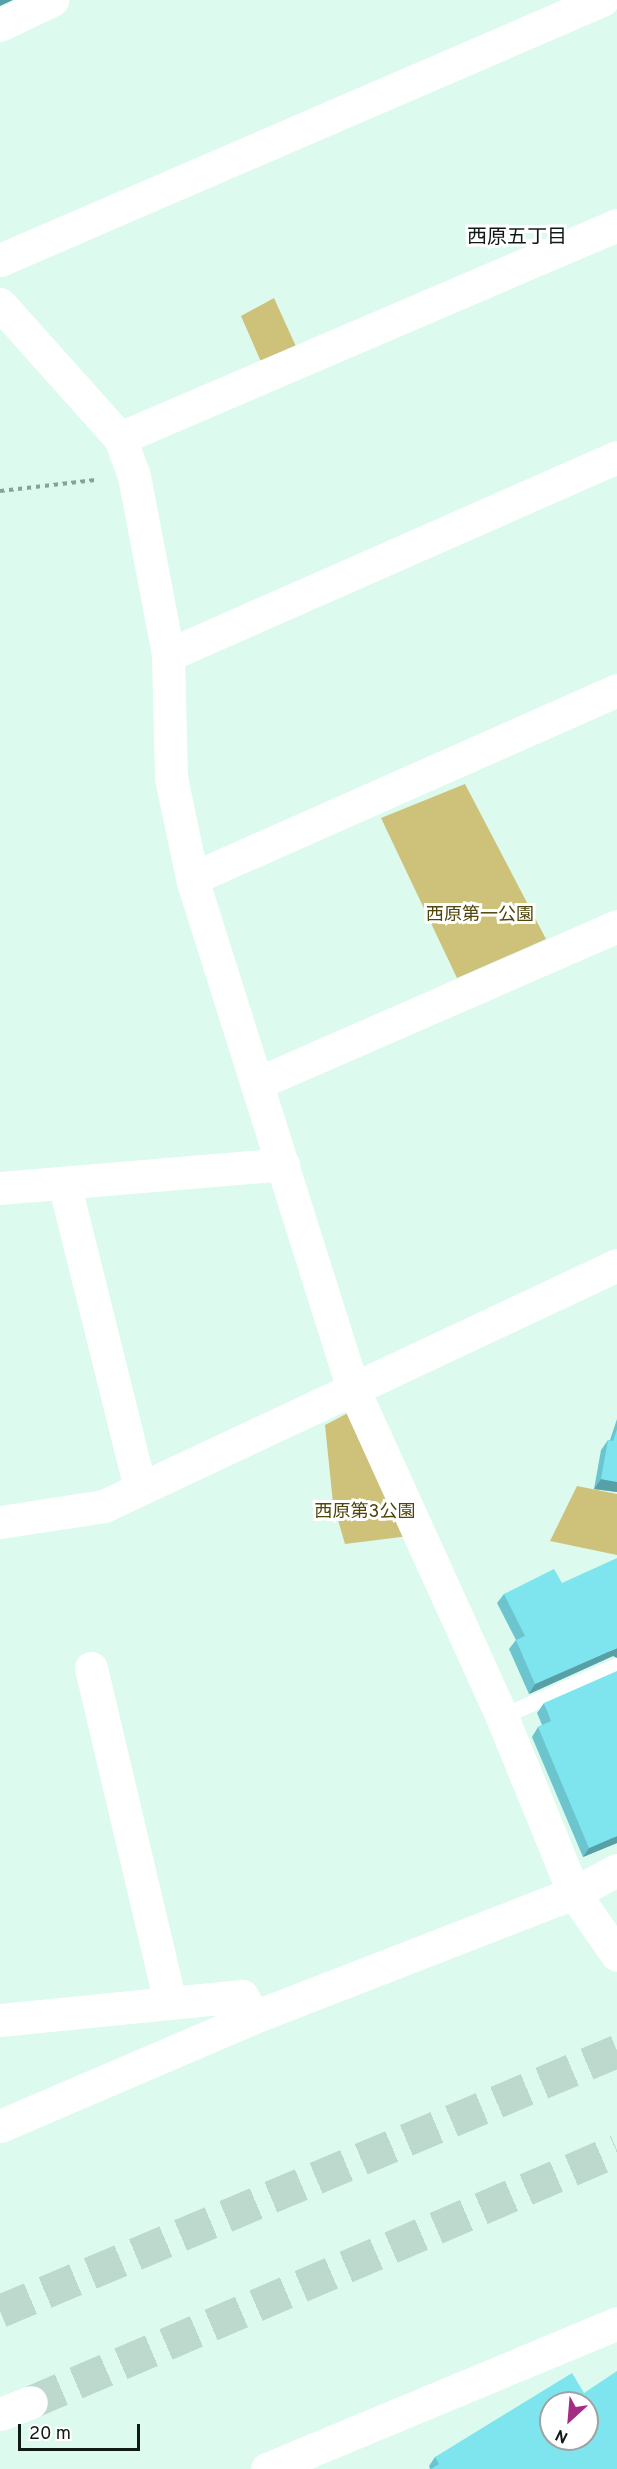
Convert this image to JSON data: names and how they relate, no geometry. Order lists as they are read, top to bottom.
{
  "districts": ["西原五丁目"],
  "parks": ["西原第一公園", "西原第3公園"],
  "scale_bar": "20 m",
  "north": "bottom left"
}
